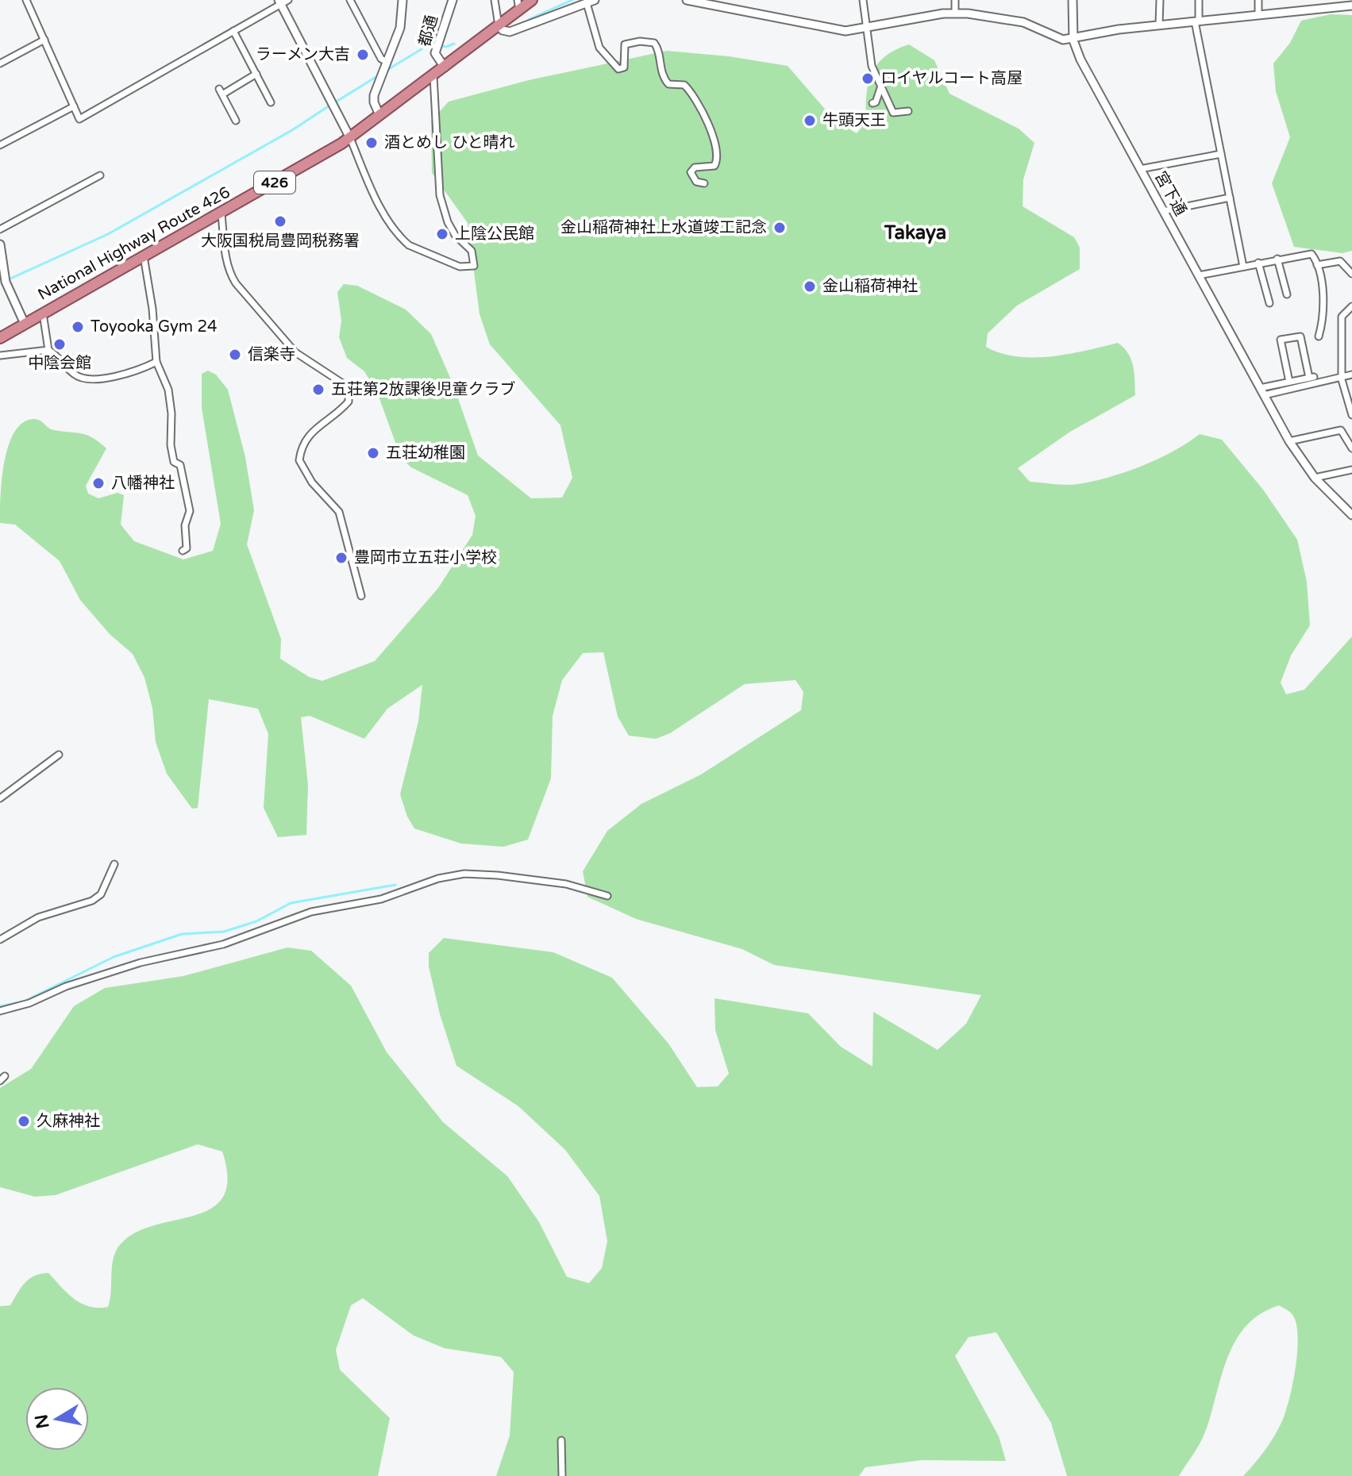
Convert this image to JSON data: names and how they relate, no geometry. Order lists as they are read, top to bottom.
{
  "streets": {
    "highway": ["426", "National Highway Route 426"],
    "street": ["都通", "宮下通"]
  },
  "crossings": [
    ["都通", "National Highway Route 426"]
  ],
  "districts": ["Takaya"],
  "places": [
    "ラーメン大吉",
    "ロイヤルコート高屋",
    "牛頭天王",
    "酒とめし ひと晴れ",
    "大阪国税局豊岡税務署",
    "金山稲荷神社上水道竣工記念",
    "上陰公民館",
    "金山稲荷神社",
    "Toyooka Gym 24",
    "中陰会館",
    "信楽寺",
    "五荘第2放課後児童クラブ",
    "五荘幼稚園",
    "八幡神社",
    "豊岡市立五荘小学校",
    "久麻神社"
  ],
  "north": "left"
}
